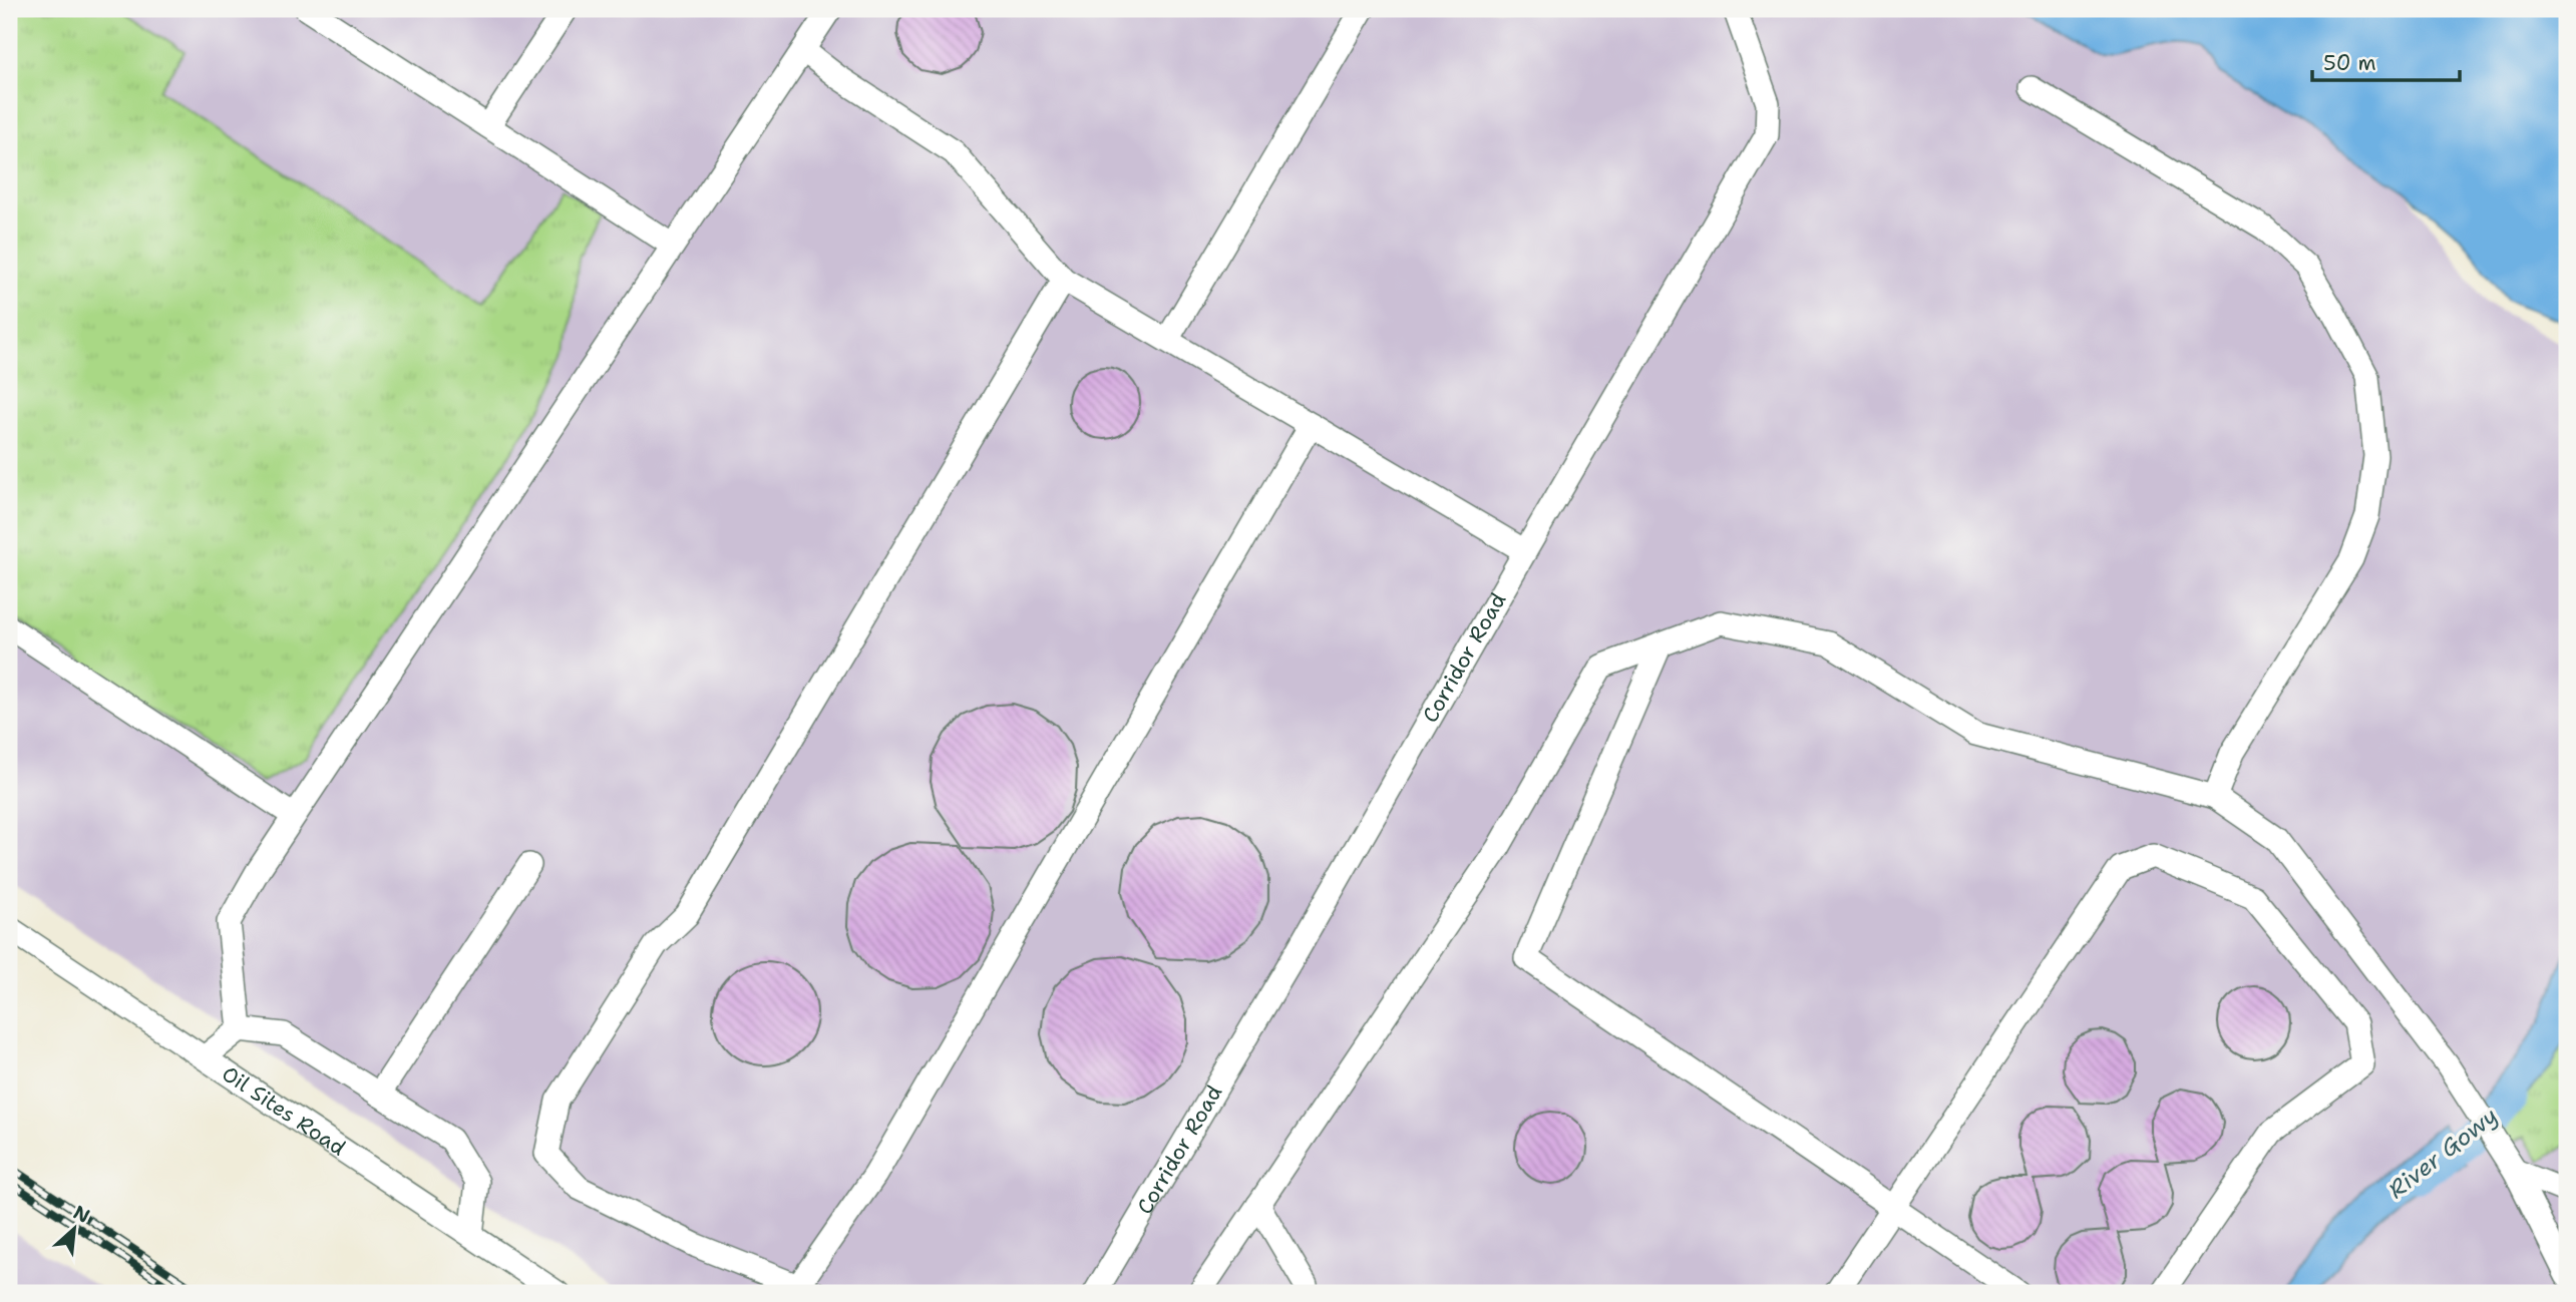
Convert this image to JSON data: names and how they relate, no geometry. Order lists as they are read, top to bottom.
{
  "streets": {
    "street": ["Corridor Road", "Oil Sites Road"]
  },
  "water": ["River Gowy"],
  "scale_bar": "50 m",
  "north": "top right"
}
